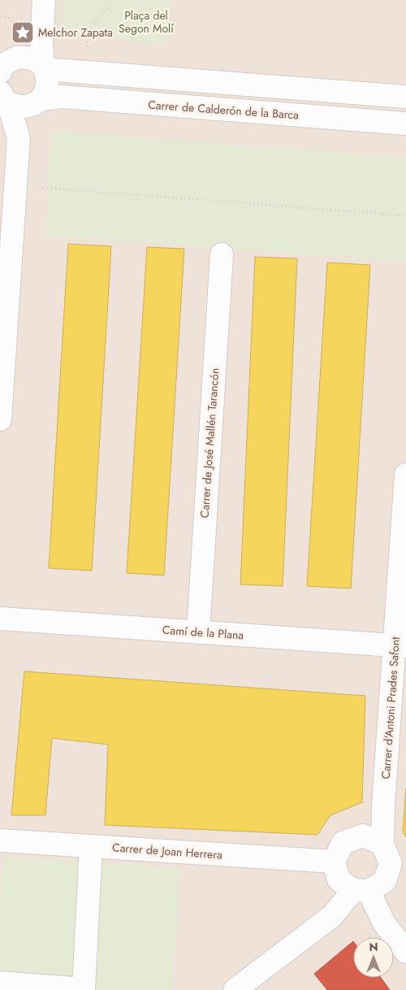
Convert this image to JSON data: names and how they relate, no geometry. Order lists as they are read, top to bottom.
{
  "streets": {
    "street": [
      "Carrer de Calderón de la Barca",
      "Carrer de José Mallén Tarancón",
      "Camí de la Plana",
      "Carrer d'Antoni Prades Safont",
      "Carrer de Joan Herrera"
    ]
  },
  "crossings": [
    ["Carrer de José Mallén Tarancón", "Camí de la Plana"],
    ["Camí de la Plana", "Carrer d'Antoni Prades Safont"],
    ["Carrer d'Antoni Prades Safont", "Carrer de Joan Herrera"]
  ],
  "parks": ["Plaça del Segon Molí"],
  "places": {
    "place": ["Melchor Zapata"]
  },
  "north": "top"
}
